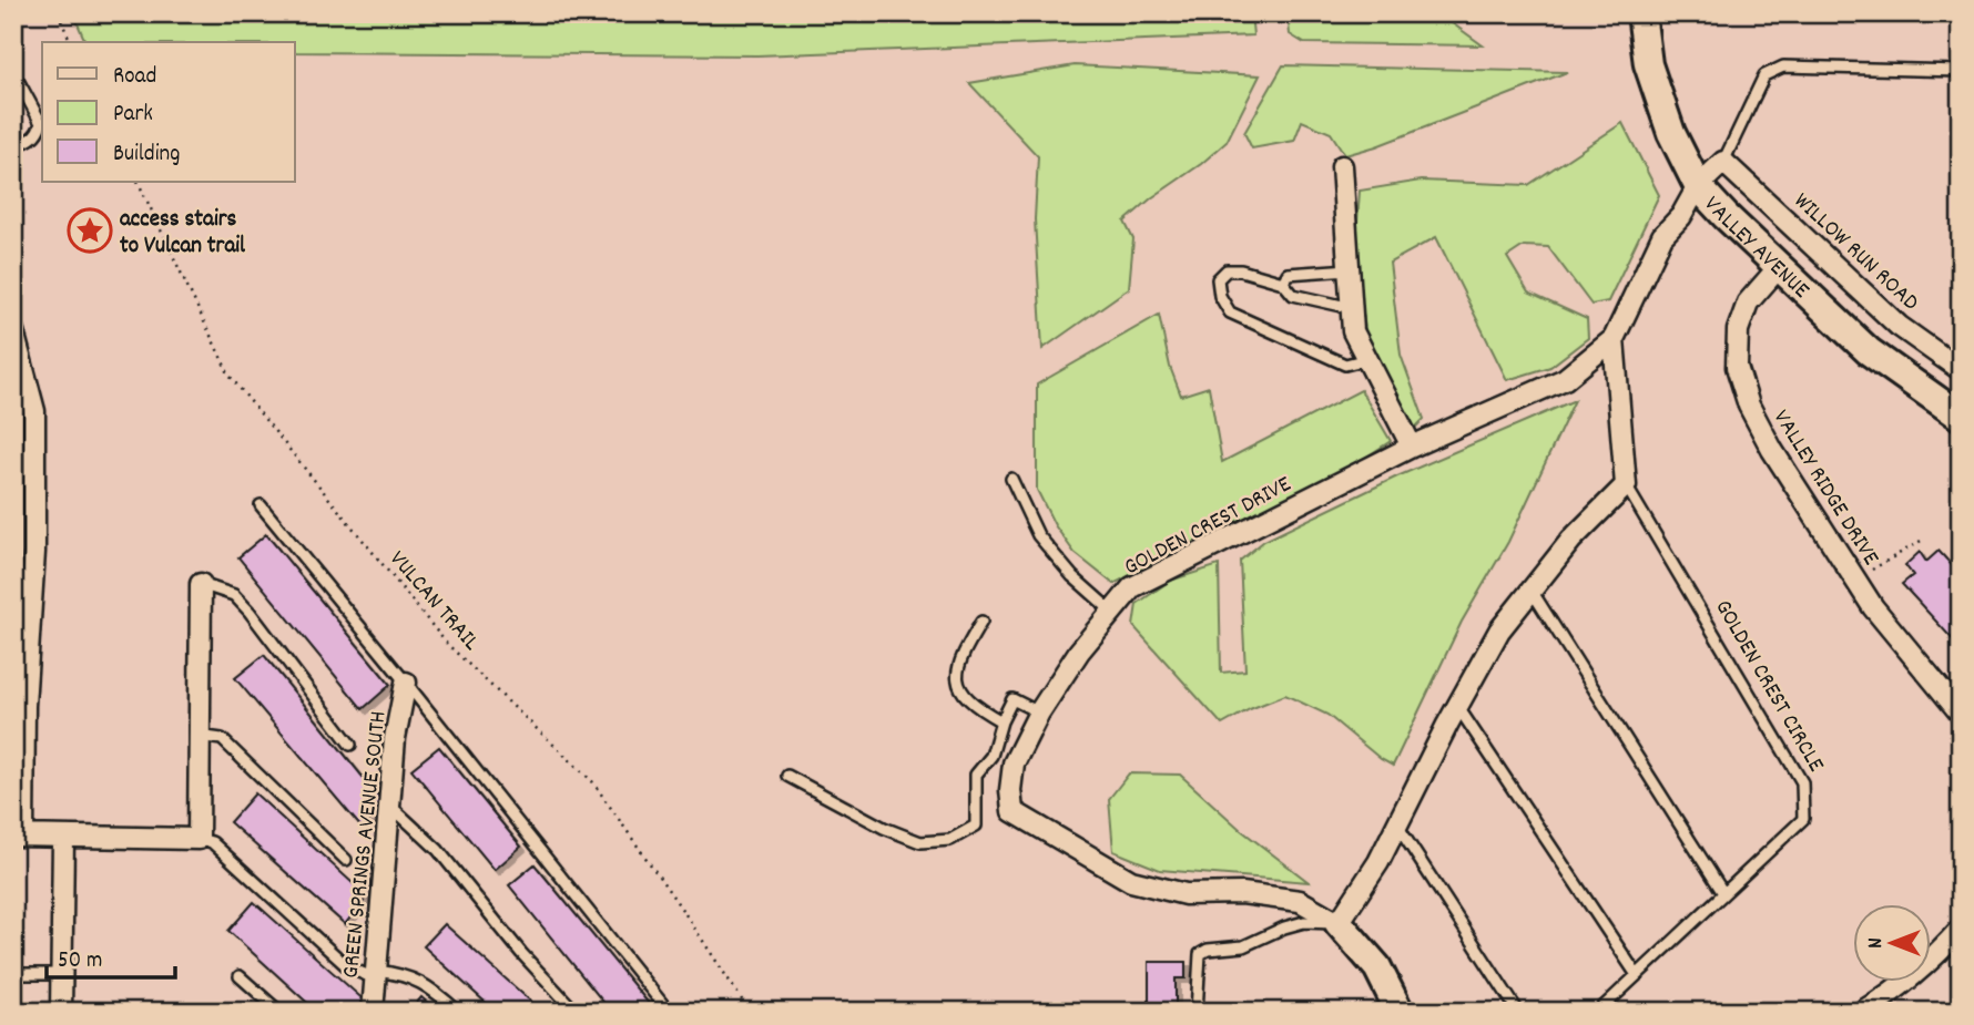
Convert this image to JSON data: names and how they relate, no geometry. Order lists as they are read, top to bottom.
{
  "streets": {
    "main road": ["VALLEY AVENUE"],
    "street": [
      "WILLOW RUN ROAD",
      "VALLEY RIDGE DRIVE",
      "GOLDEN CREST DRIVE",
      "GOLDEN CREST CIRCLE",
      "GREEN SPRINGS AVENUE SOUTH"
    ],
    "path": ["VULCAN TRAIL"]
  },
  "crossings": [
    ["VALLEY AVENUE", "VALLEY RIDGE DRIVE"],
    ["VALLEY AVENUE", "GOLDEN CREST DRIVE"],
    ["WILLOW RUN ROAD", "GOLDEN CREST DRIVE"],
    ["GOLDEN CREST DRIVE", "GOLDEN CREST CIRCLE"]
  ],
  "places": {
    "place": ["access stairs to Vulcan trail"]
  },
  "legend": ["Road", "Park", "Building"],
  "scale_bar": "50 m",
  "north": "left"
}
